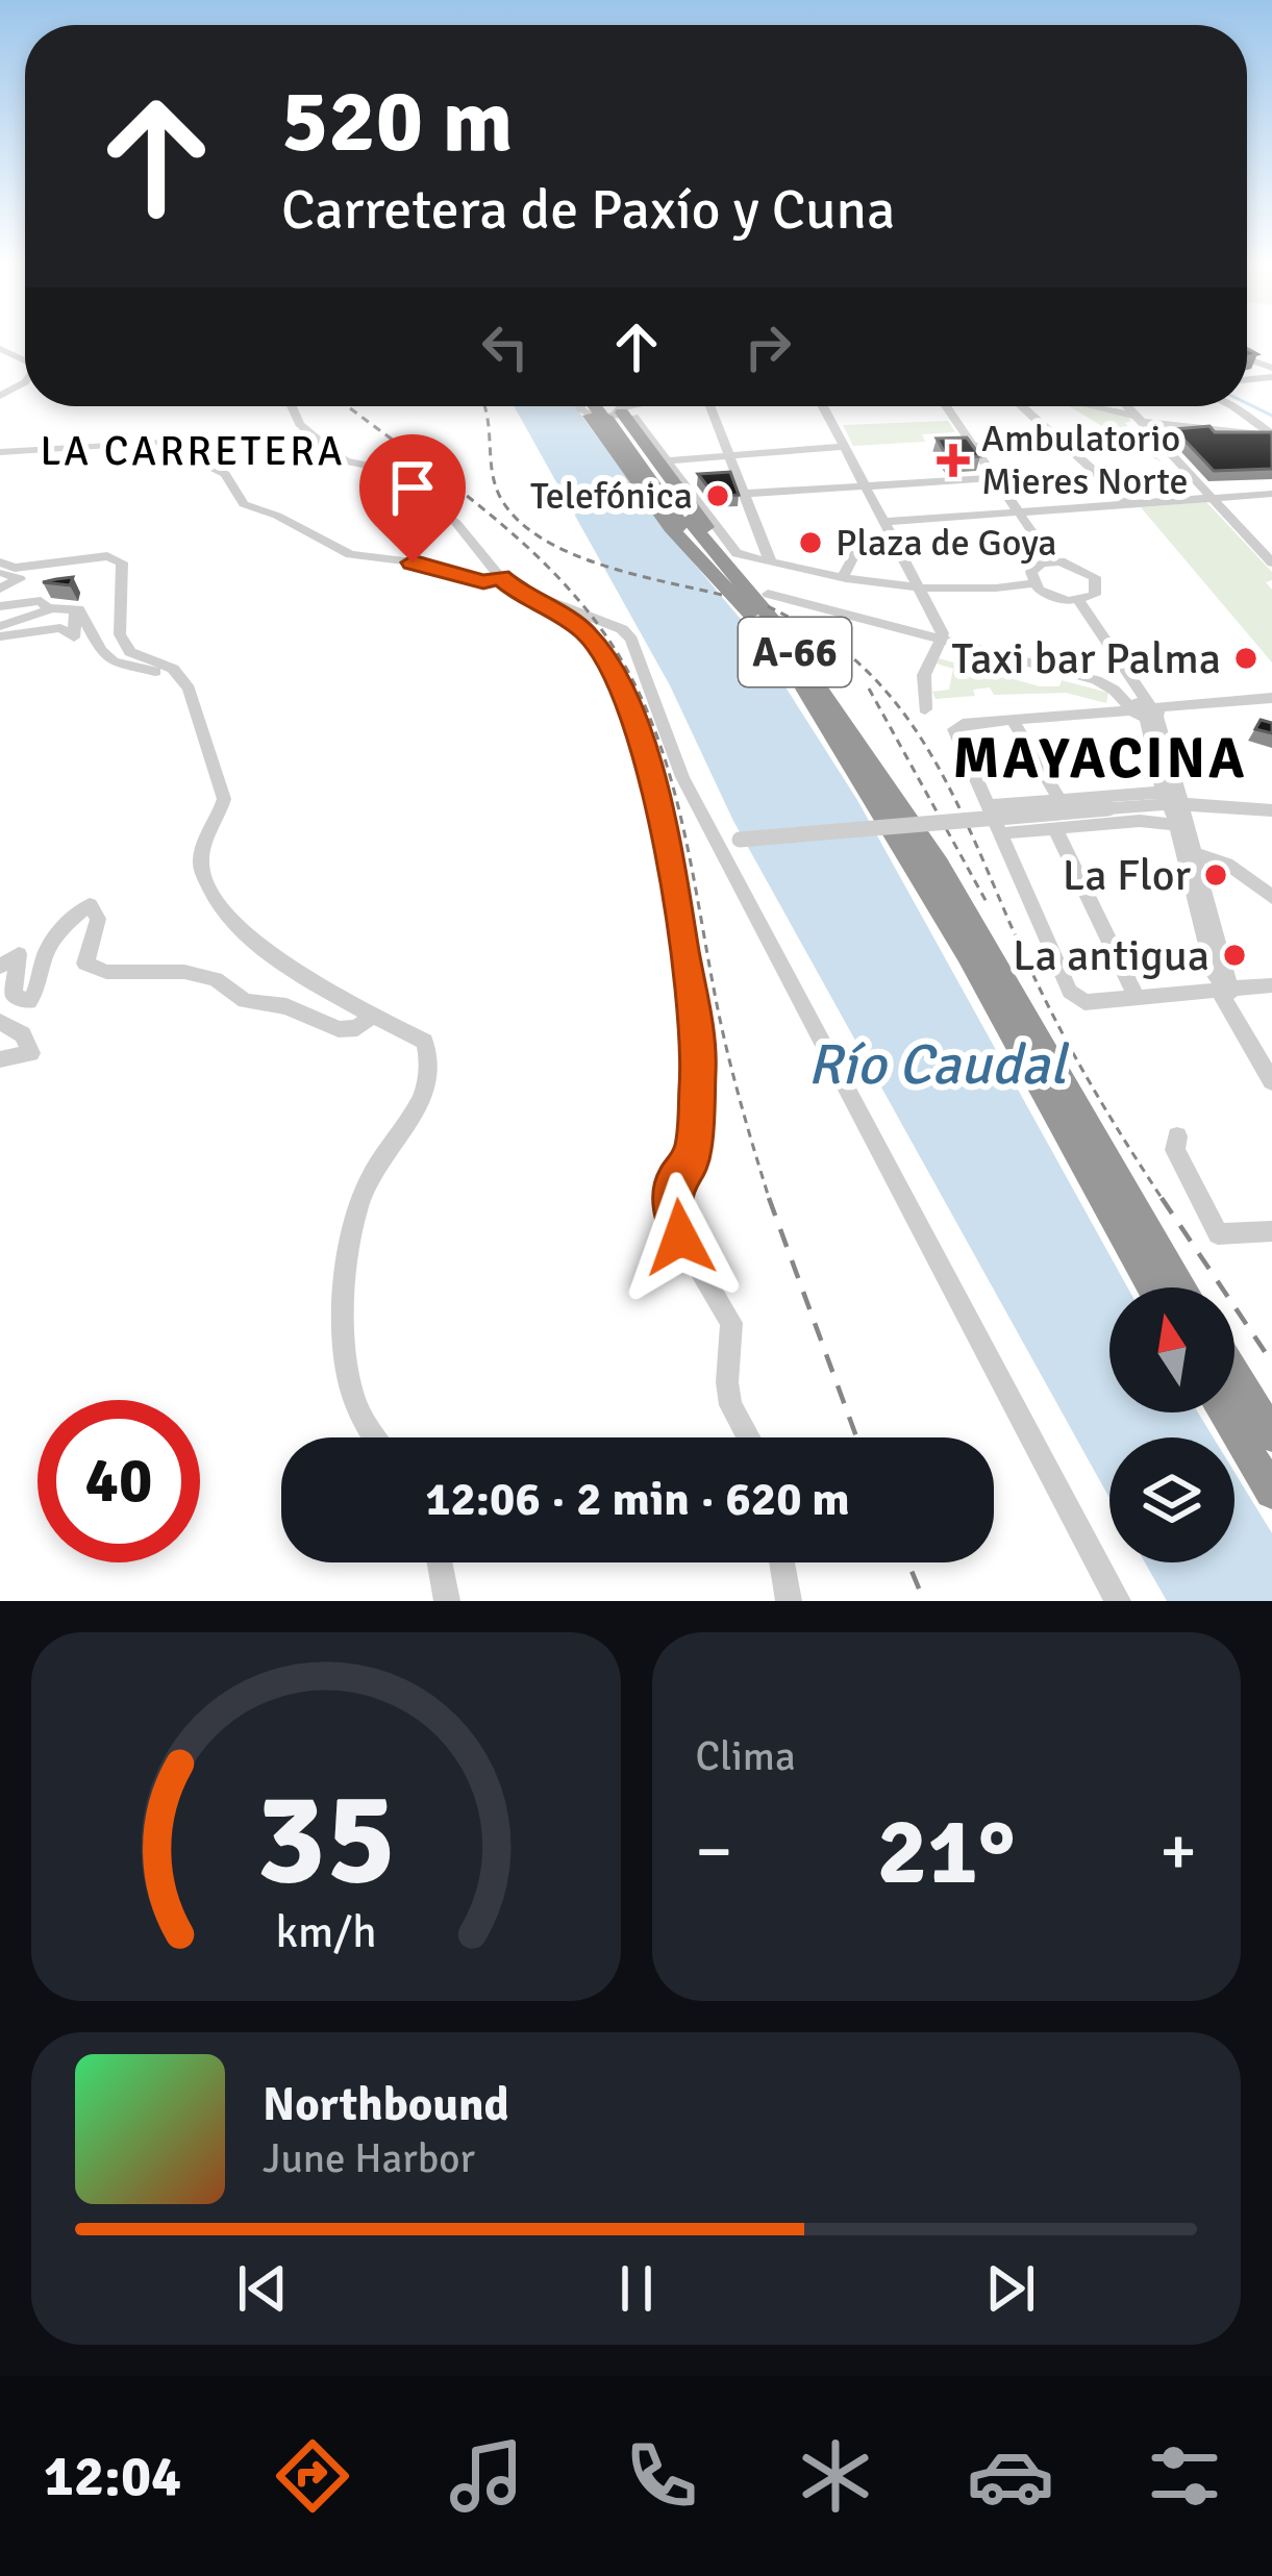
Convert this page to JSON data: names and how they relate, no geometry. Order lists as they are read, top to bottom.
{
  "streets": {
    "highway": ["A-66"]
  },
  "districts": ["LA CARRETERA", "MAYACINA"],
  "water": ["Río Caudal"],
  "places": {
    "health": ["Ambulatorio Mieres Norte"],
    "other": [
      "Telefónica",
      "Plaza de Goya",
      "Taxi bar Palma",
      "La Flor",
      "La antigua"
    ]
  },
  "north": "top",
  "page": {
    "turn": ["520 m", "Carretera de Paxío y Cuna"],
    "limit": "40",
    "trip": "12:06 · 2 min · 620 m",
    "tile": "Clima",
    "heat": ["−", "21°", "+"],
    "song": ["Northbound", "June Harbor"],
    "tabs": "12:04",
    "gauge": ["35", "km/h"]
  }
}
